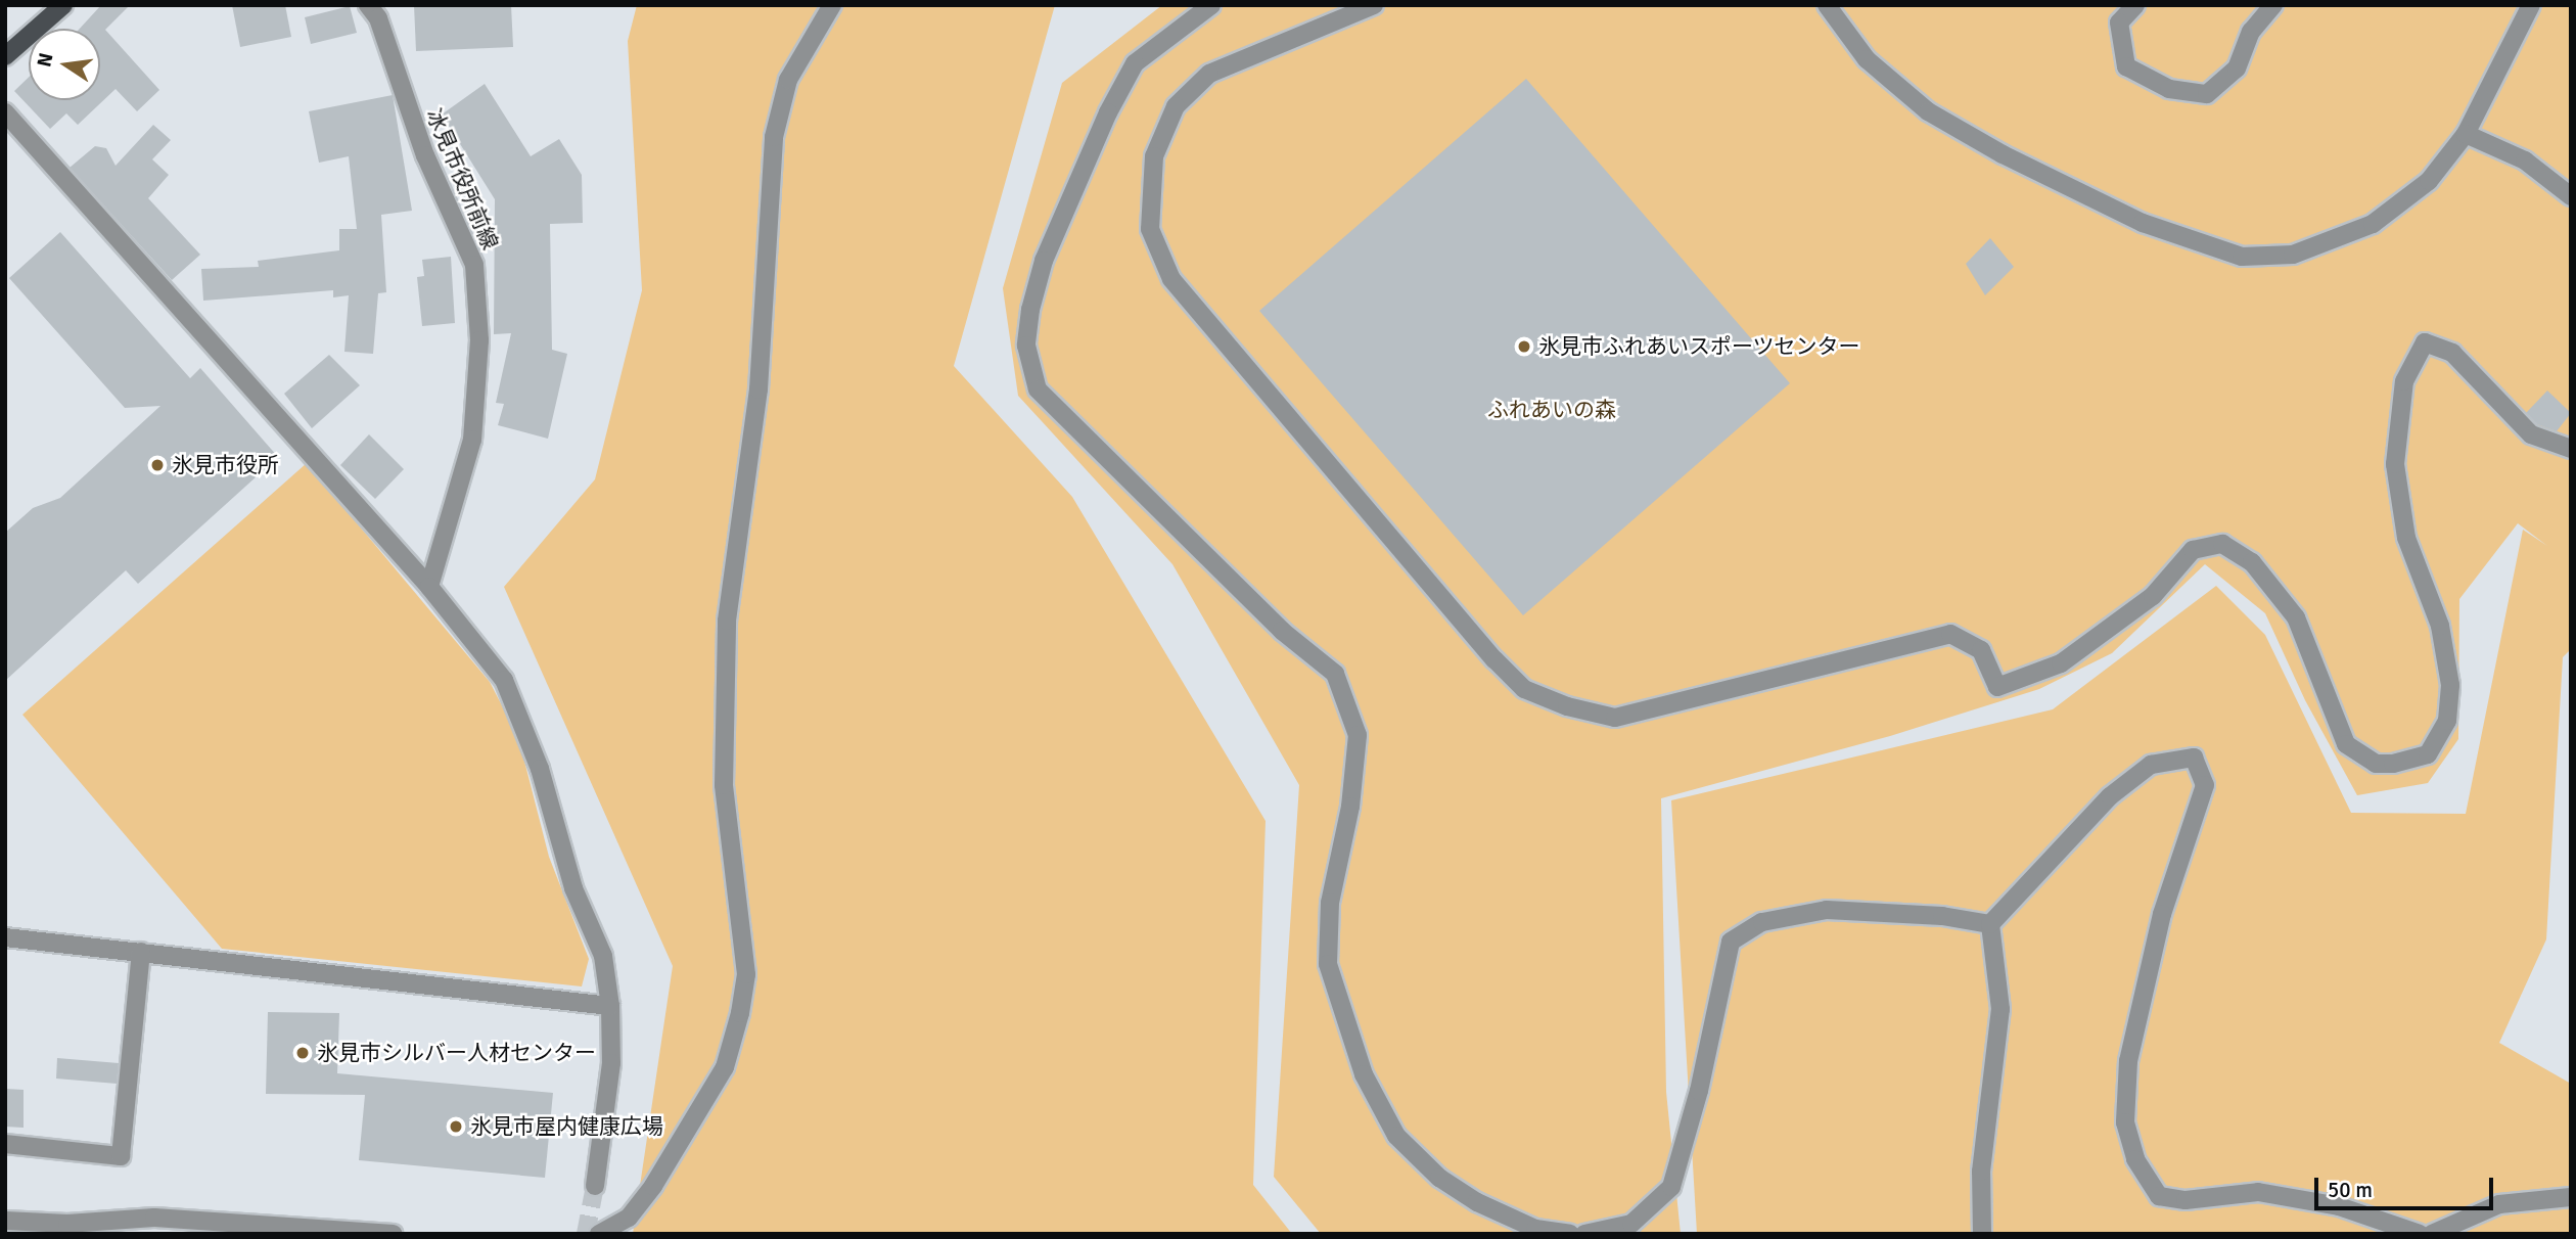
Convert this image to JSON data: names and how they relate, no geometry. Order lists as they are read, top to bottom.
{
  "streets": {
    "street": ["冰見市役所前線"]
  },
  "parks": ["ふれあいの森"],
  "places": [
    "氷見市ふれあいスポーツセンター",
    "氷見市役所",
    "氷見市シルバー人材センター",
    "氷見市屋内健康広場"
  ],
  "scale_bar": "50 m",
  "north": "left"
}
